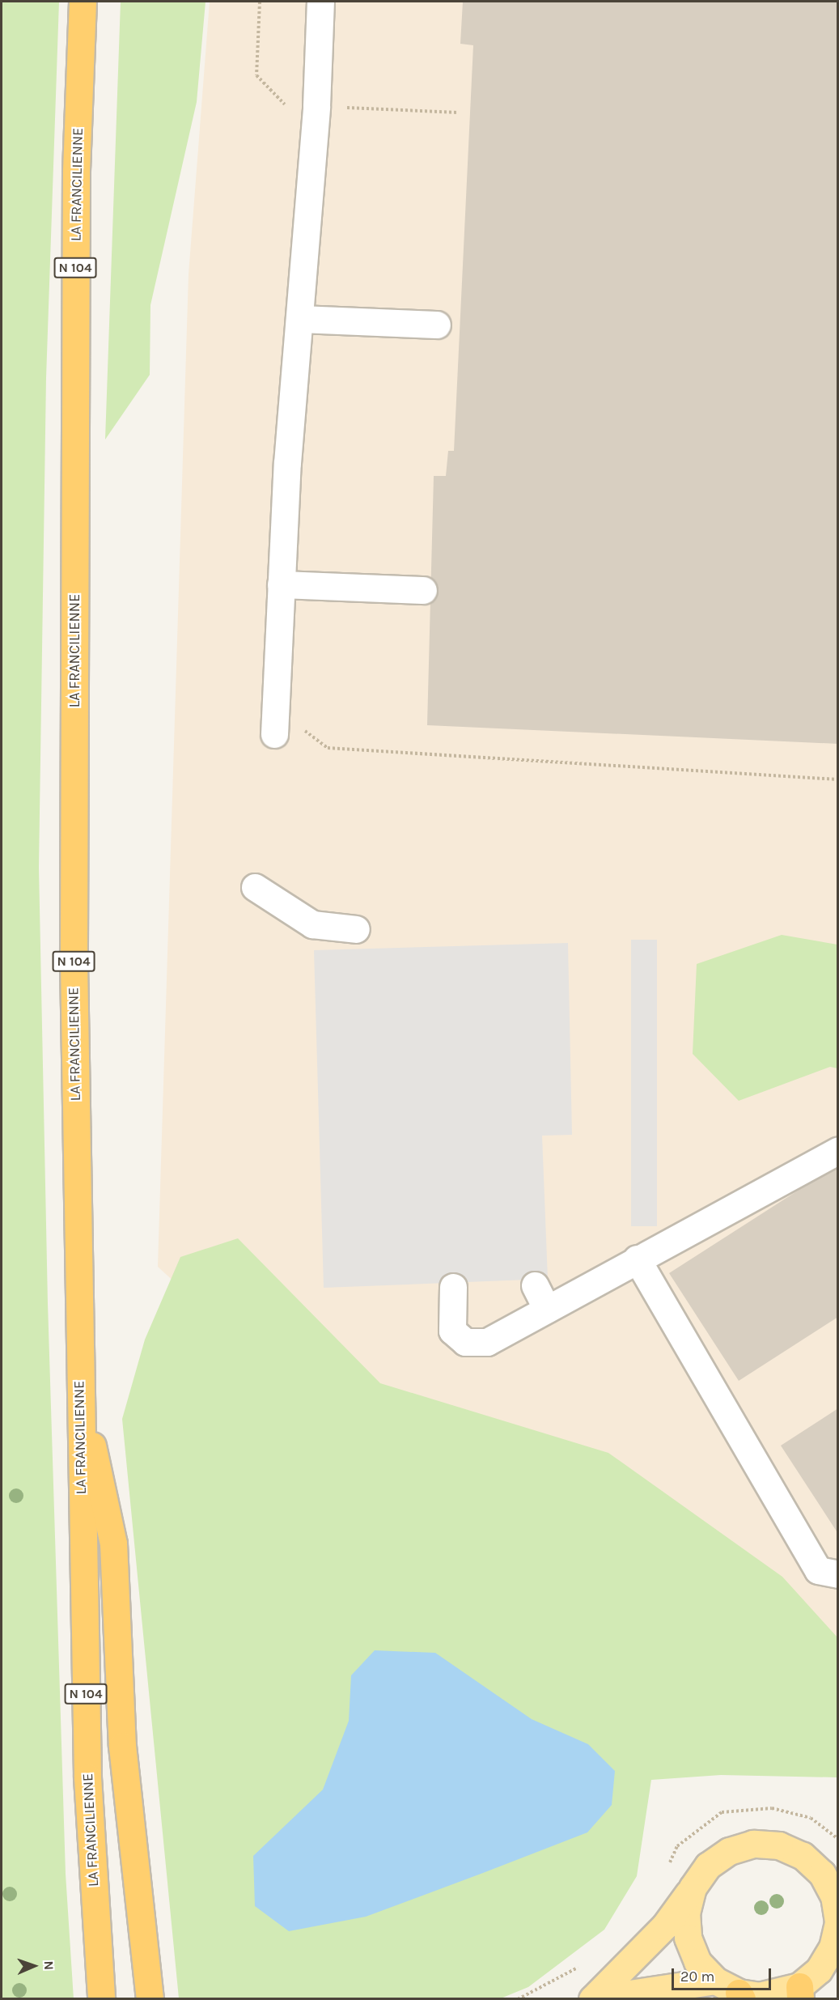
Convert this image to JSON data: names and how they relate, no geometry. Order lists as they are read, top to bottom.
{
  "streets": {
    "highway": ["LA FRANCILIENNE", "N 104"]
  },
  "scale_bar": "20 m",
  "north": "right"
}
